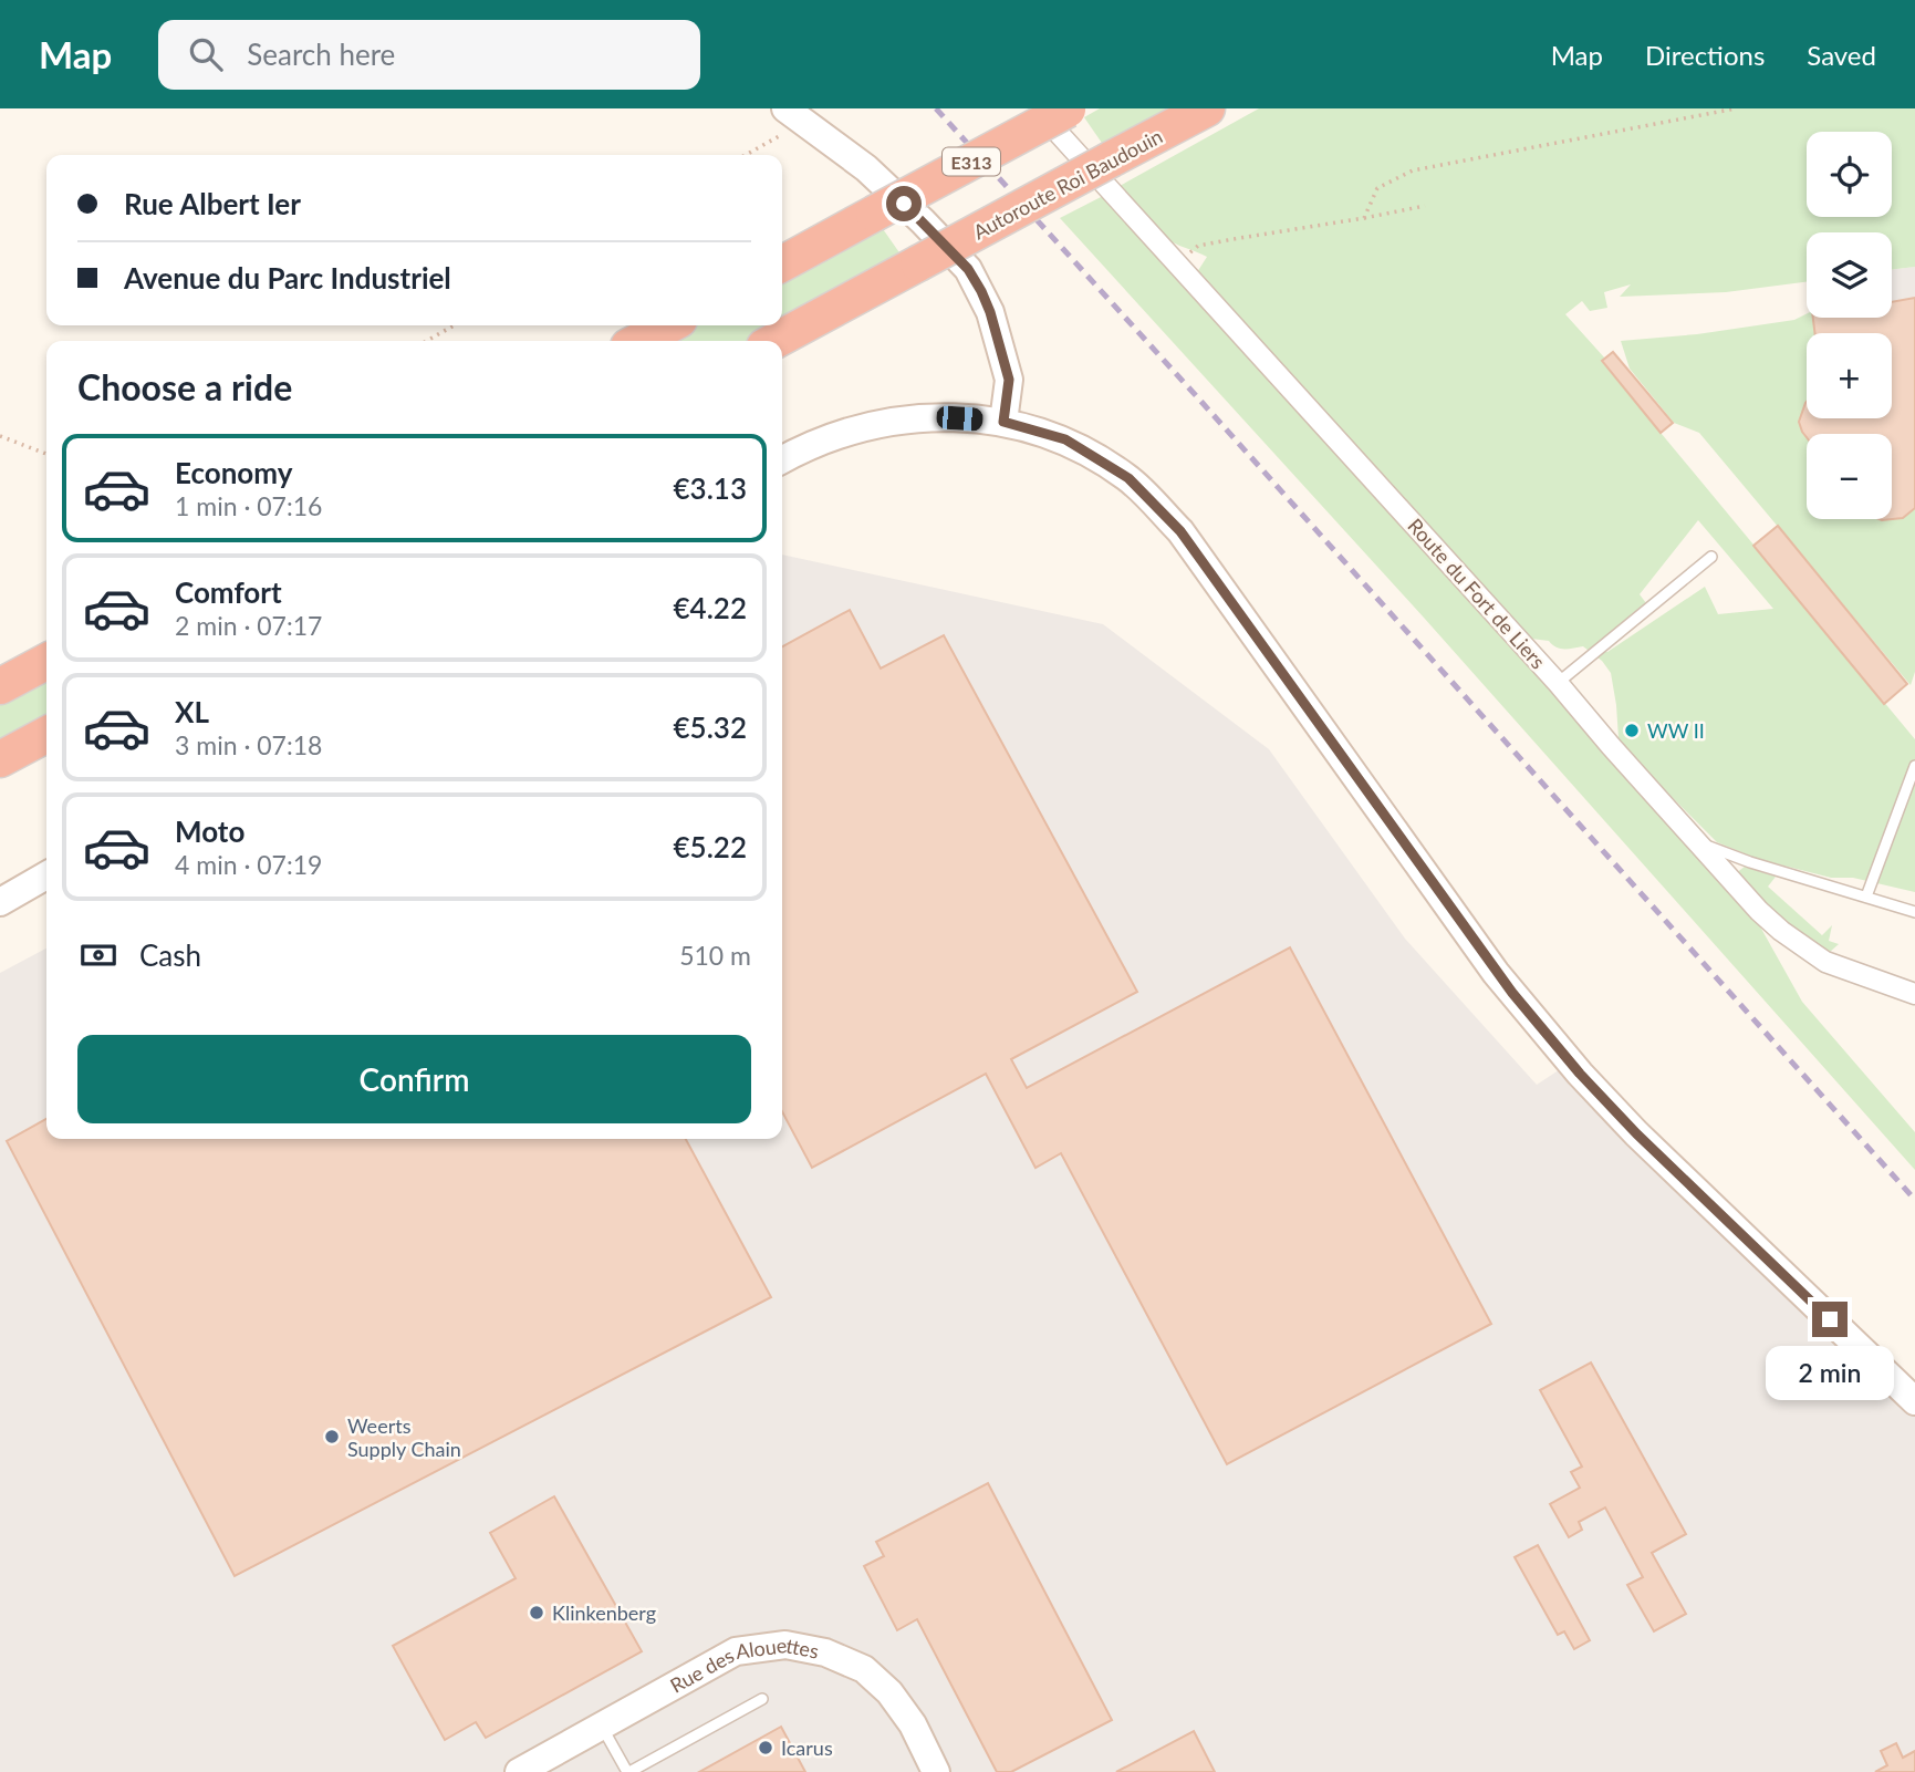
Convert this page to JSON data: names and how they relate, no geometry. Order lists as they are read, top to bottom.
{
  "streets": {
    "highway": ["E313", "Autoroute Roi Baudouin"],
    "street": ["Route du Fort de Liers", "Rue des Alouettes"]
  },
  "crossings": [
    ["E313", "Route du Fort de Liers"]
  ],
  "places": [
    "WW II",
    "Weerts Supply Chain",
    "Klinkenberg",
    "Icarus"
  ],
  "page": {
    "header": "Map",
    "search": "Search here",
    "nav": ["Map", "Directions", "Saved"],
    "map_buttons": ["+", "−"],
    "banner": ["Rue Albert Ier", "Avenue du Parc Industriel"],
    "heading": "Choose a ride",
    "list": [
      {
        "name": "Economy",
        "note": "1 min · 07:16",
        "value": "€3.13"
      },
      {
        "name": "Comfort",
        "note": "2 min · 07:17",
        "value": "€4.22"
      },
      {
        "name": "XL",
        "note": "3 min · 07:18",
        "value": "€5.32"
      },
      {
        "name": "Moto",
        "note": "4 min · 07:19",
        "value": "€5.22"
      }
    ],
    "pay": ["Cash", "510 m"],
    "buttons": "Confirm",
    "bubble": "2 min"
  }
}
